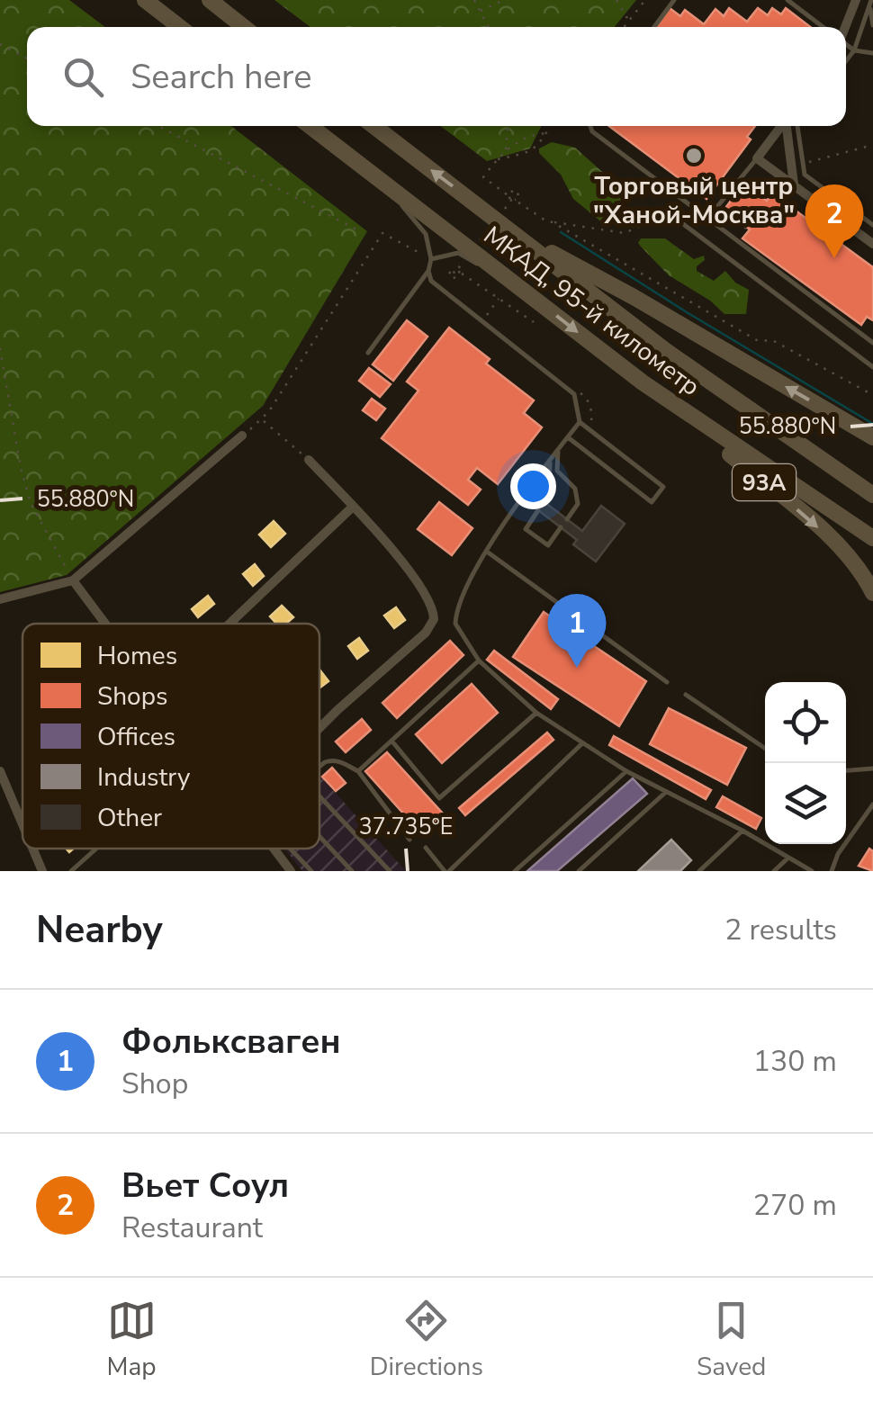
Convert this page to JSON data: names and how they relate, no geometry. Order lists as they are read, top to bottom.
{
  "streets": {
    "highway": ["МКАД, 95-й километр", "93A"]
  },
  "crossings": [
    ["МКАД, 95-й километр", "93A"]
  ],
  "places": ["Торговый центр \"Ханой-Москва\""],
  "legend": [
    "Homes",
    "Shops",
    "Offices",
    "Industry",
    "Other"
  ],
  "page": {
    "search": "Search here",
    "pins": ["2", "1"],
    "heading": ["Nearby", "2 results"],
    "list": [
      {
        "mark": "1",
        "name": "Фольксваген",
        "note": "Shop",
        "value": "130 m"
      },
      {
        "mark": "2",
        "name": "Вьет Соул",
        "note": "Restaurant",
        "value": "270 m"
      }
    ],
    "nav": ["Map", "Directions", "Saved"]
  },
  "coordinates": ["55.880°N", "37.735°E"]
}
